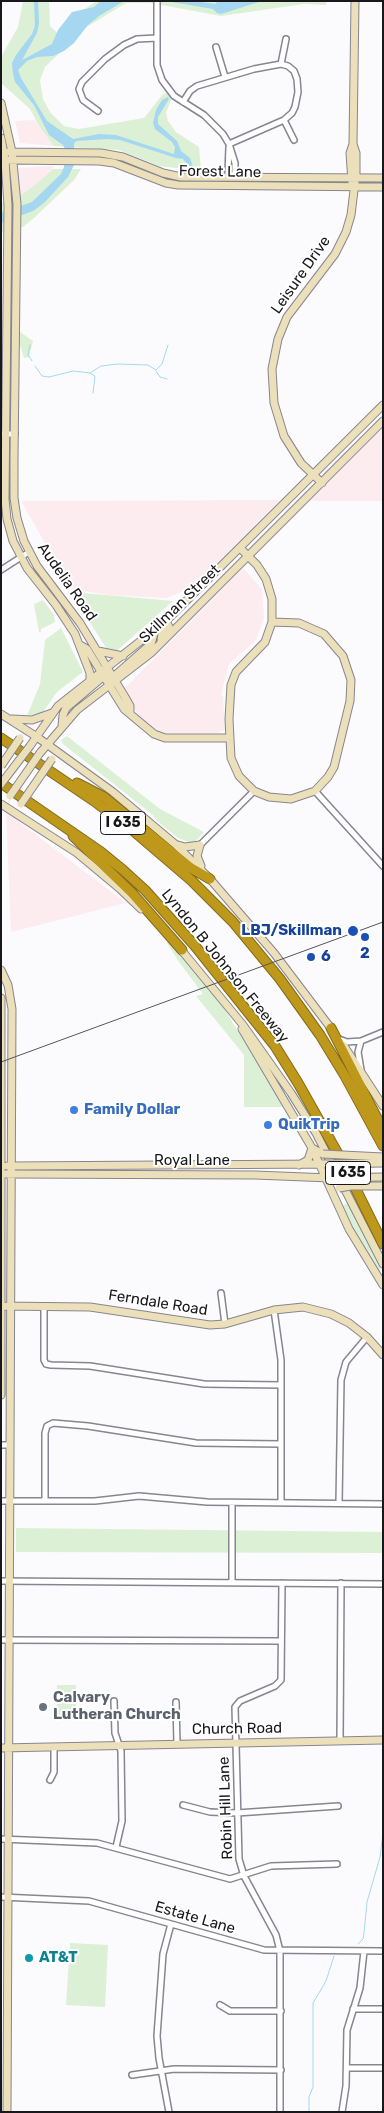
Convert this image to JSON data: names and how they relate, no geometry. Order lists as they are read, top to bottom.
{
  "streets": {
    "highway": ["I 635", "Lyndon B Johnson Freeway"],
    "main road": [
      "Forest Lane",
      "Leisure Drive",
      "Audelia Road",
      "Skillman Street",
      "Royal Lane",
      "Ferndale Road",
      "Church Road"
    ],
    "street": ["Robin Hill Lane", "Estate Lane"]
  },
  "crossings": [
    ["Forest Lane", "Leisure Drive"],
    ["Forest Lane", "Audelia Road"],
    ["Leisure Drive", "Skillman Street"],
    ["Audelia Road", "Skillman Street"],
    ["Skillman Street", "Lyndon B Johnson Freeway"],
    ["Church Road", "Robin Hill Lane"],
    ["Robin Hill Lane", "Estate Lane"]
  ],
  "places": [
    "LBJ/Skillman",
    "2",
    "6",
    "Family Dollar",
    "QuikTrip",
    "Calvary Lutheran Church",
    "AT&T"
  ]
}
